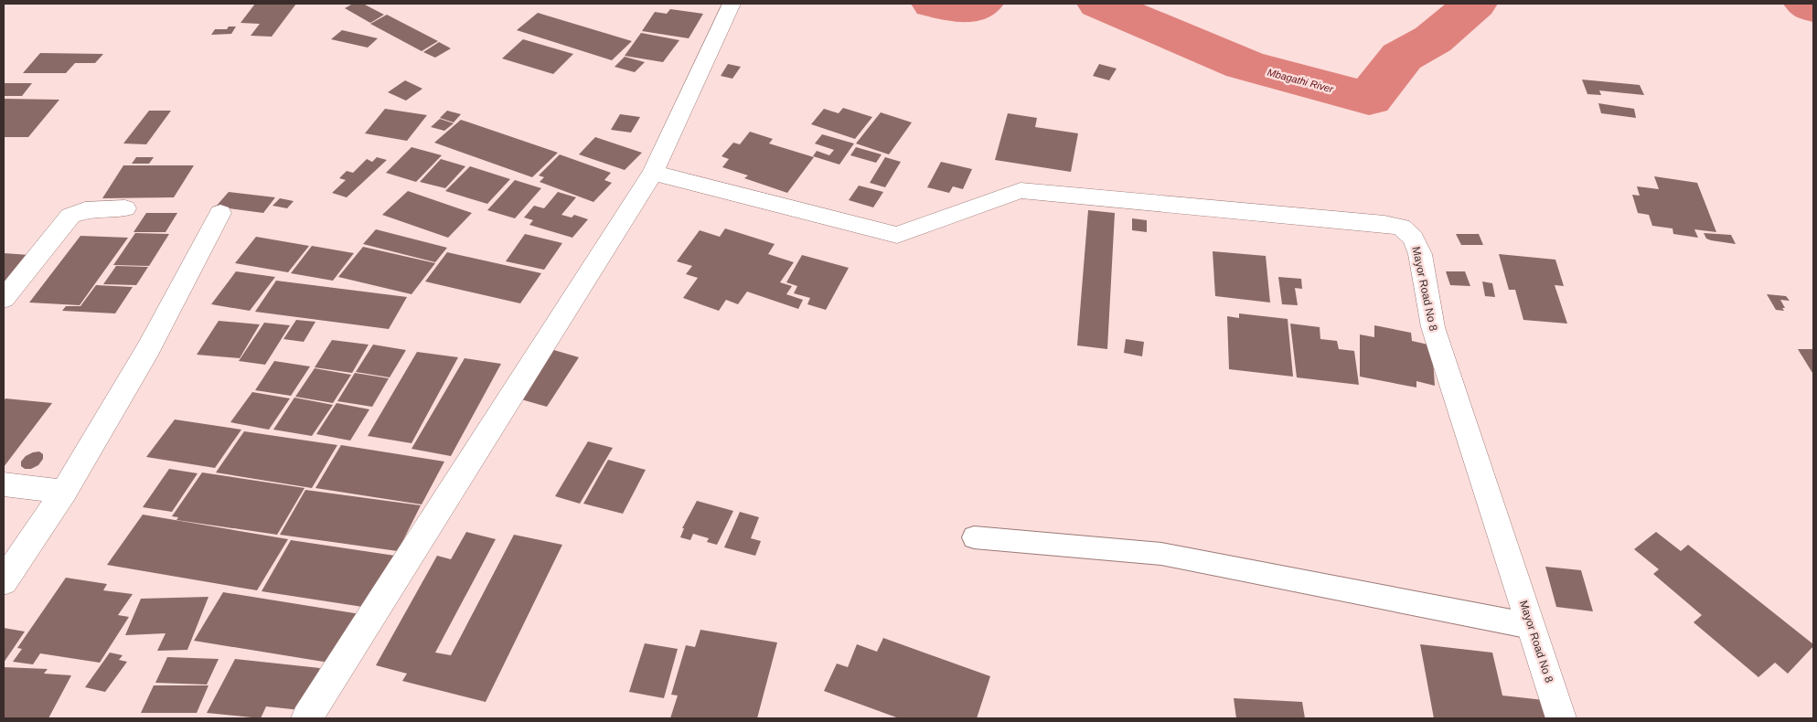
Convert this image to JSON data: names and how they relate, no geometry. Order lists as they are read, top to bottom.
{
  "streets": {
    "street": ["Mayor Road No 8"]
  },
  "water": ["Mbagathi River"]
}
